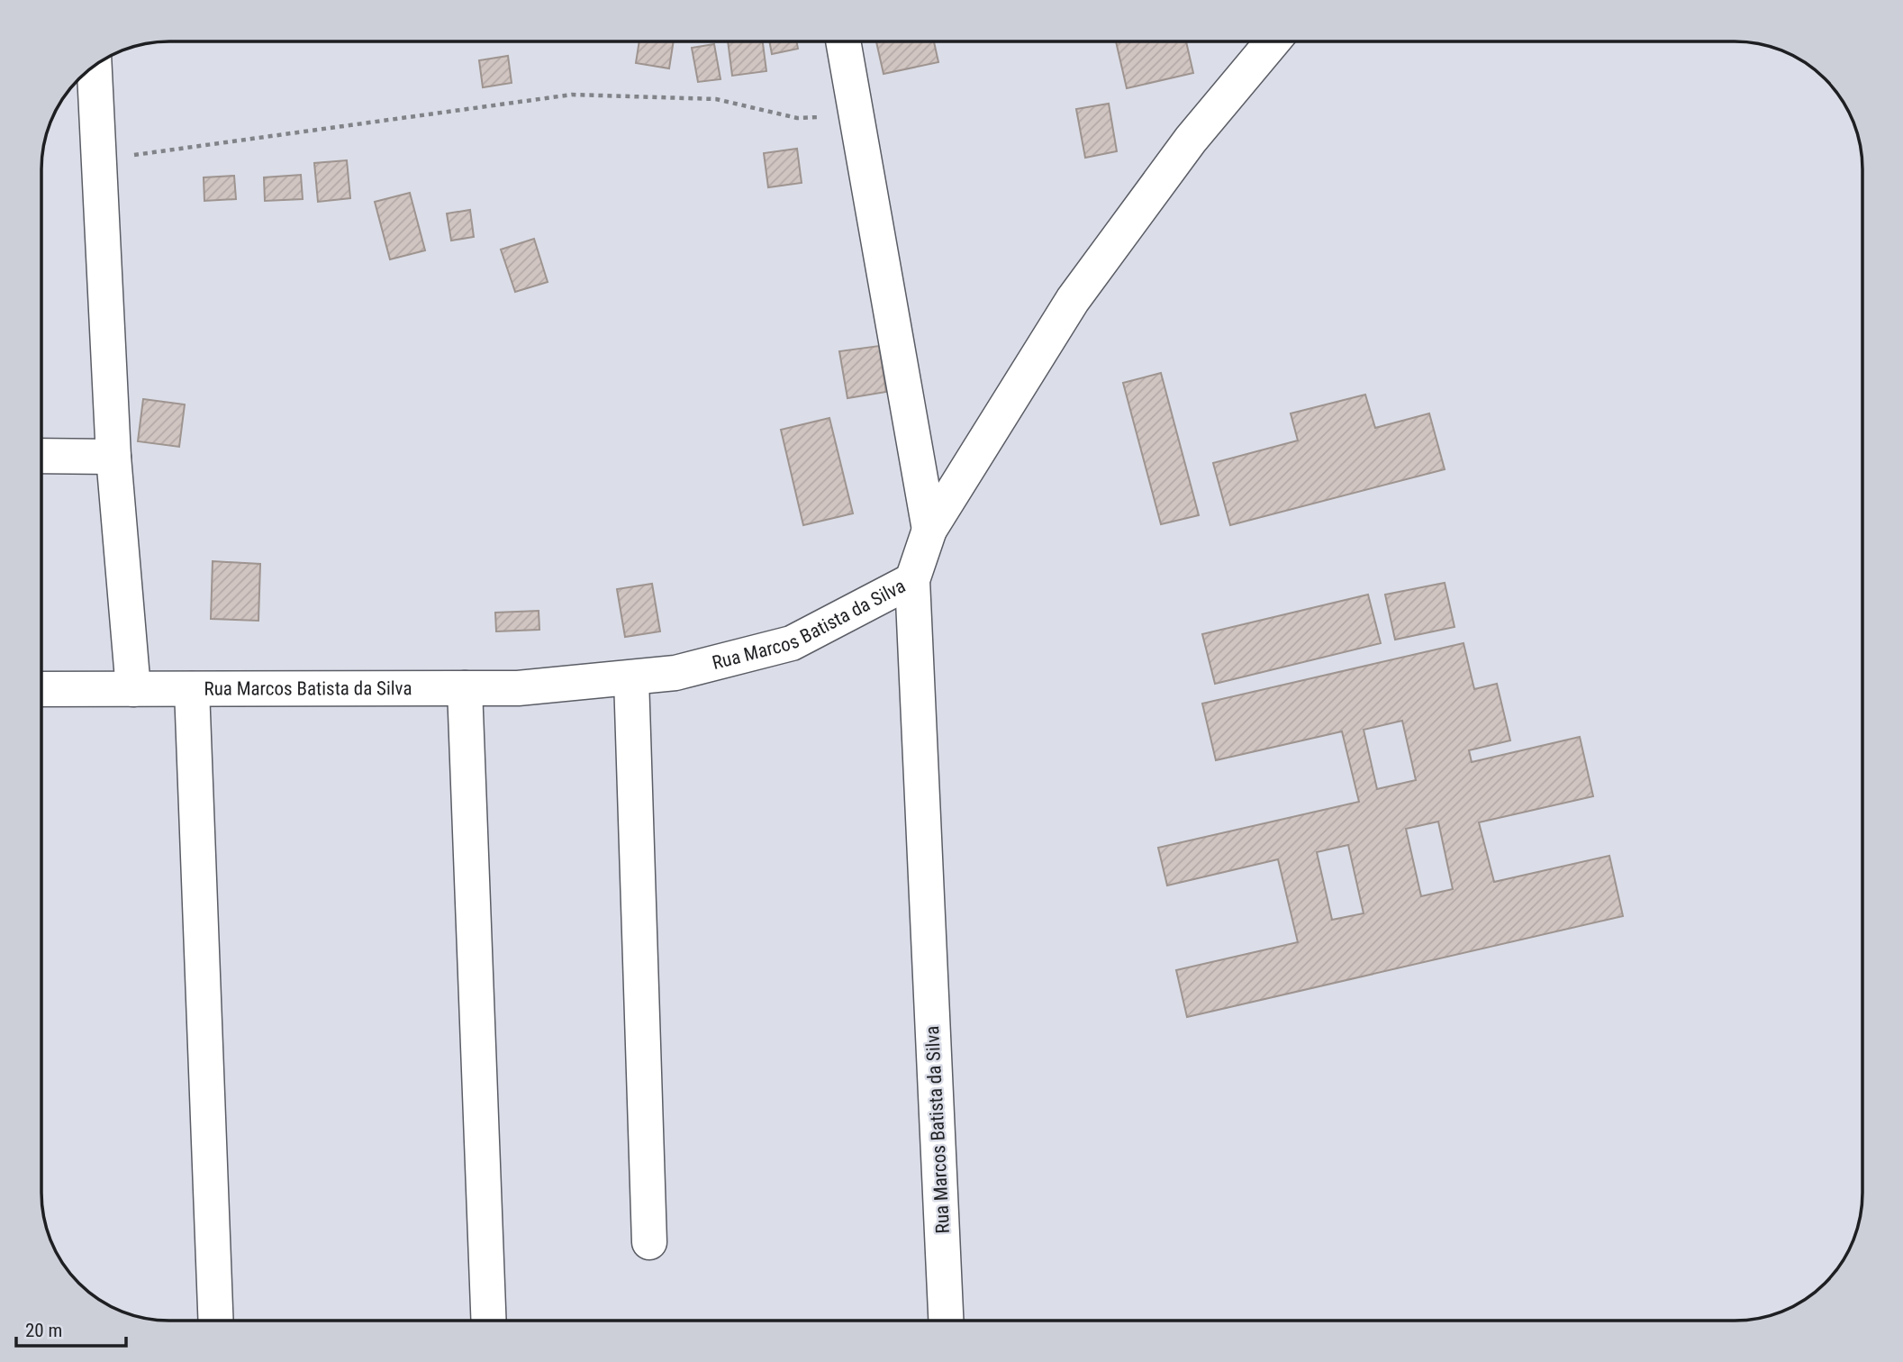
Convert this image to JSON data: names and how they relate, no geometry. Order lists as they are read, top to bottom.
{
  "streets": {
    "street": ["Rua Marcos Batista da Silva"]
  },
  "scale_bar": "20 m"
}
